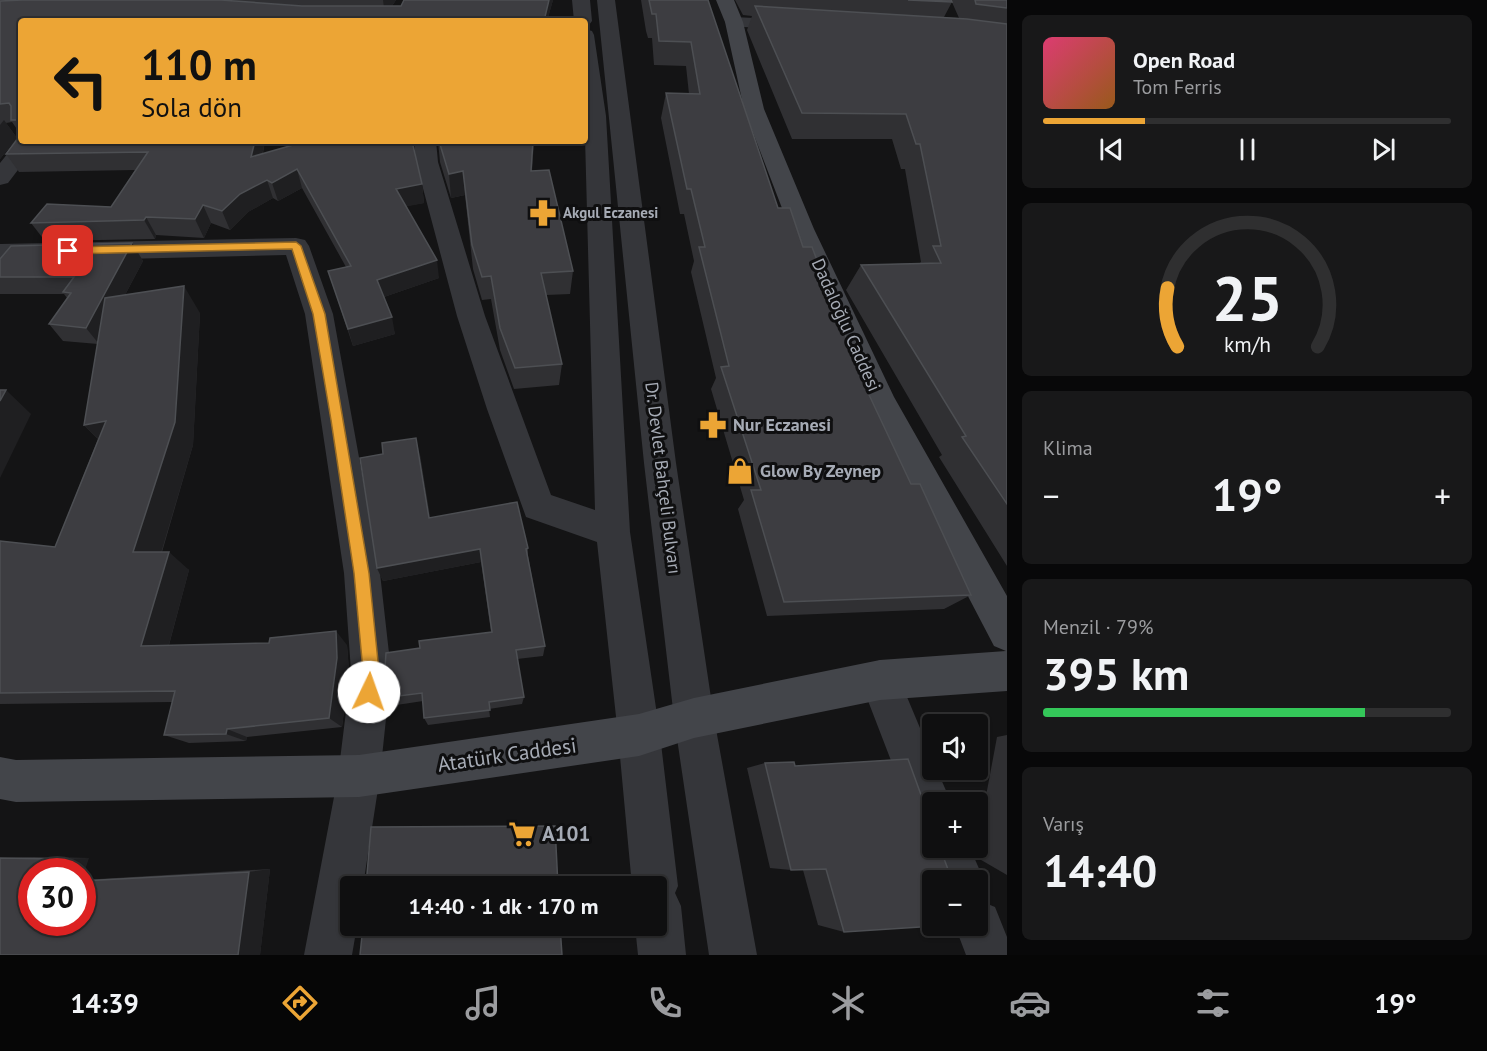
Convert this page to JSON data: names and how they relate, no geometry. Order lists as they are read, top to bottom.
{
  "streets": {
    "street": ["Dadaloğlu Caddesi", "Dr. Devlet Bahçeli Bulvarı", "Atatürk Caddesi"]
  },
  "crossings": [
    ["Dr. Devlet Bahçeli Bulvarı", "Atatürk Caddesi"]
  ],
  "places": {
    "pharmacy": ["Akgul Eczanesi", "Nur Eczanesi"],
    "shop": ["Glow By Zeynep"],
    "supermarket": ["A101"]
  },
  "page": {
    "turn": ["110 m", "Sola dön"],
    "song": ["Open Road", "Tom Ferris"],
    "tile": [
      "Klima",
      ["Menzil · 79%", "395 km"],
      ["Varış", "14:40"]
    ],
    "heat": ["−", "19°", "+"],
    "map_buttons": ["+", "−"],
    "limit": "30",
    "trip": "14:40 · 1 dk · 170 m",
    "tabs": ["14:39", "19°"],
    "gauge": ["25", "km/h"]
  }
}
